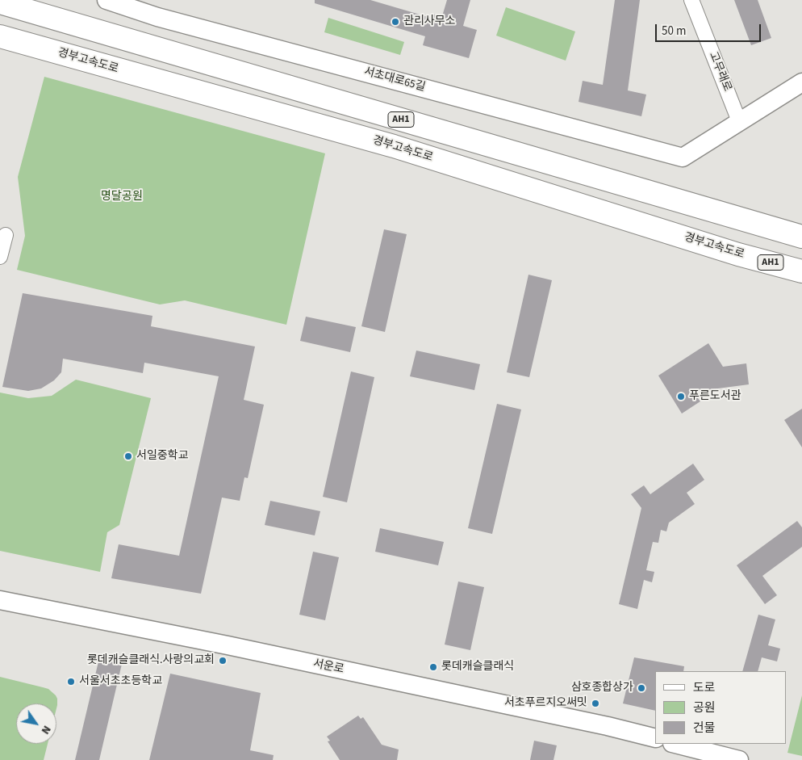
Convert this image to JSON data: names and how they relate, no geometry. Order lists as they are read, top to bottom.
{
  "streets": {
    "highway": ["경부고속도로", "AH1"],
    "street": ["고무래로", "서초대로65길", "서운로"]
  },
  "crossings": [
    ["고무래로", "서초대로65길"]
  ],
  "parks": ["명달공원"],
  "places": [
    "관리사무소",
    "푸른도서관",
    "서일중학교",
    "롯데캐슬클래식.사랑의교회",
    "롯데캐슬클래식",
    "서울서초초등학교",
    "삼호종합상가",
    "서초푸르지오써밋"
  ],
  "legend": ["도로", "공원", "건물"],
  "scale_bar": "50 m",
  "north": "bottom right"
}
